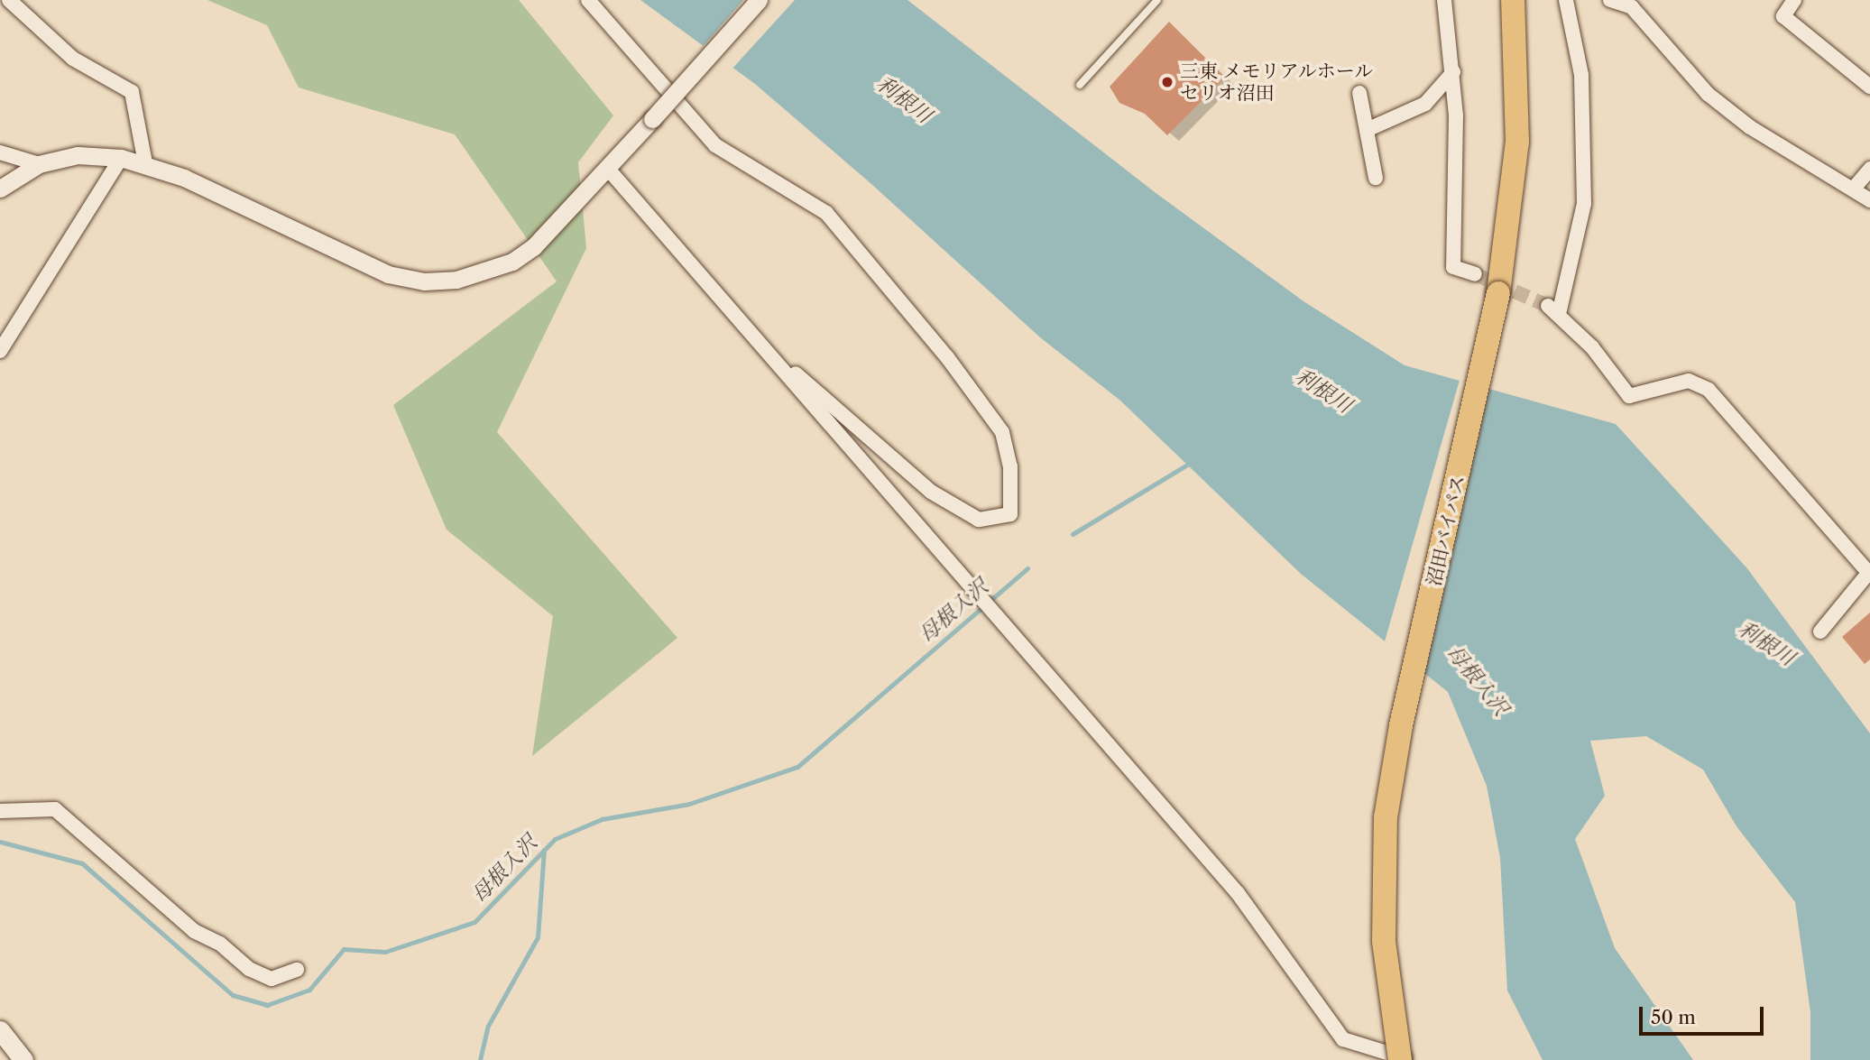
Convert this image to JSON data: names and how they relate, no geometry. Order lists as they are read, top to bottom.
{
  "streets": {
    "highway": ["沼田バイパス"]
  },
  "water": ["利根川", "母根入沢"],
  "places": ["三東 メモリアルホール セリオ沼田"],
  "scale_bar": "50 m"
}
